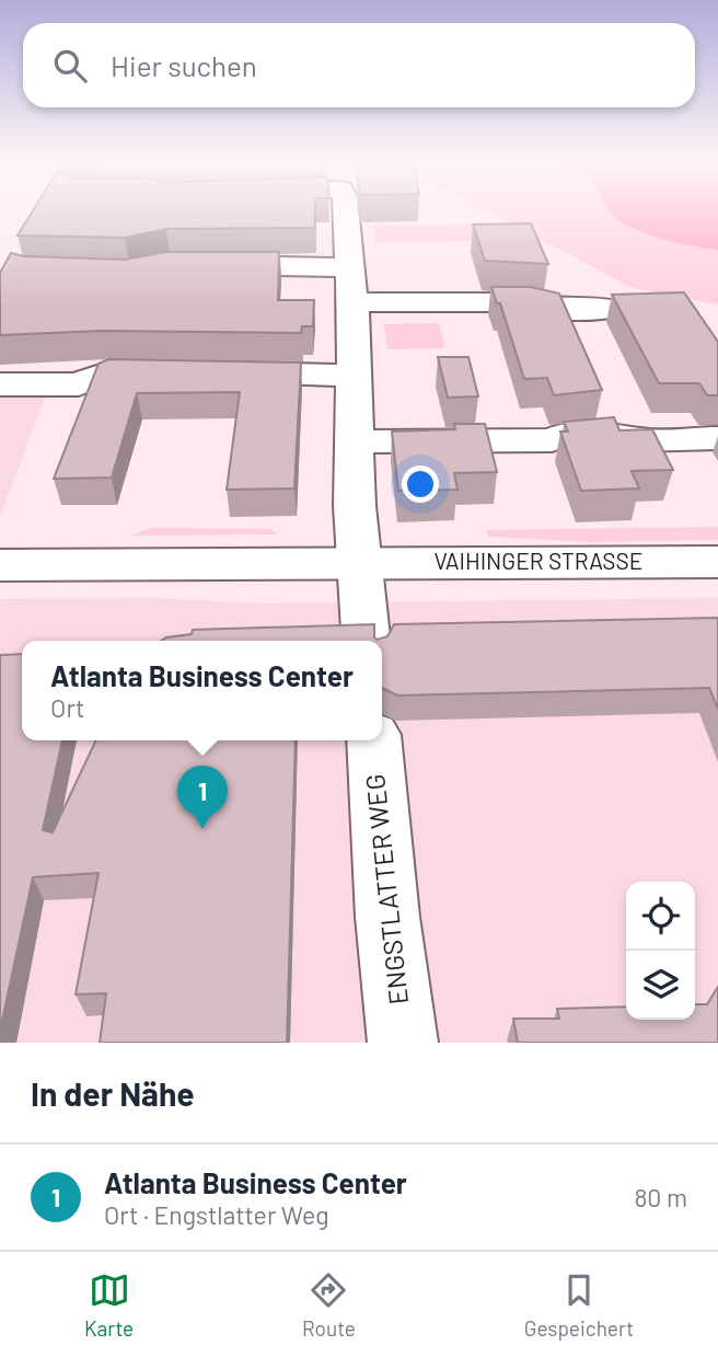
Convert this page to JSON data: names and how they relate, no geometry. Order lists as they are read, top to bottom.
{
  "streets": {
    "street": ["VAIHINGER STRASSE", "ENGSTLATTER WEG"]
  },
  "page": {
    "search": "Hier suchen",
    "popup": ["Atlanta Business Center", "Ort"],
    "pins": "1",
    "heading": "In der Nähe",
    "list": [
      {
        "mark": "1",
        "name": "Atlanta Business Center",
        "note": "Ort · Engstlatter Weg",
        "value": "80 m"
      }
    ],
    "nav": ["Karte", "Route", "Gespeichert"]
  }
}
